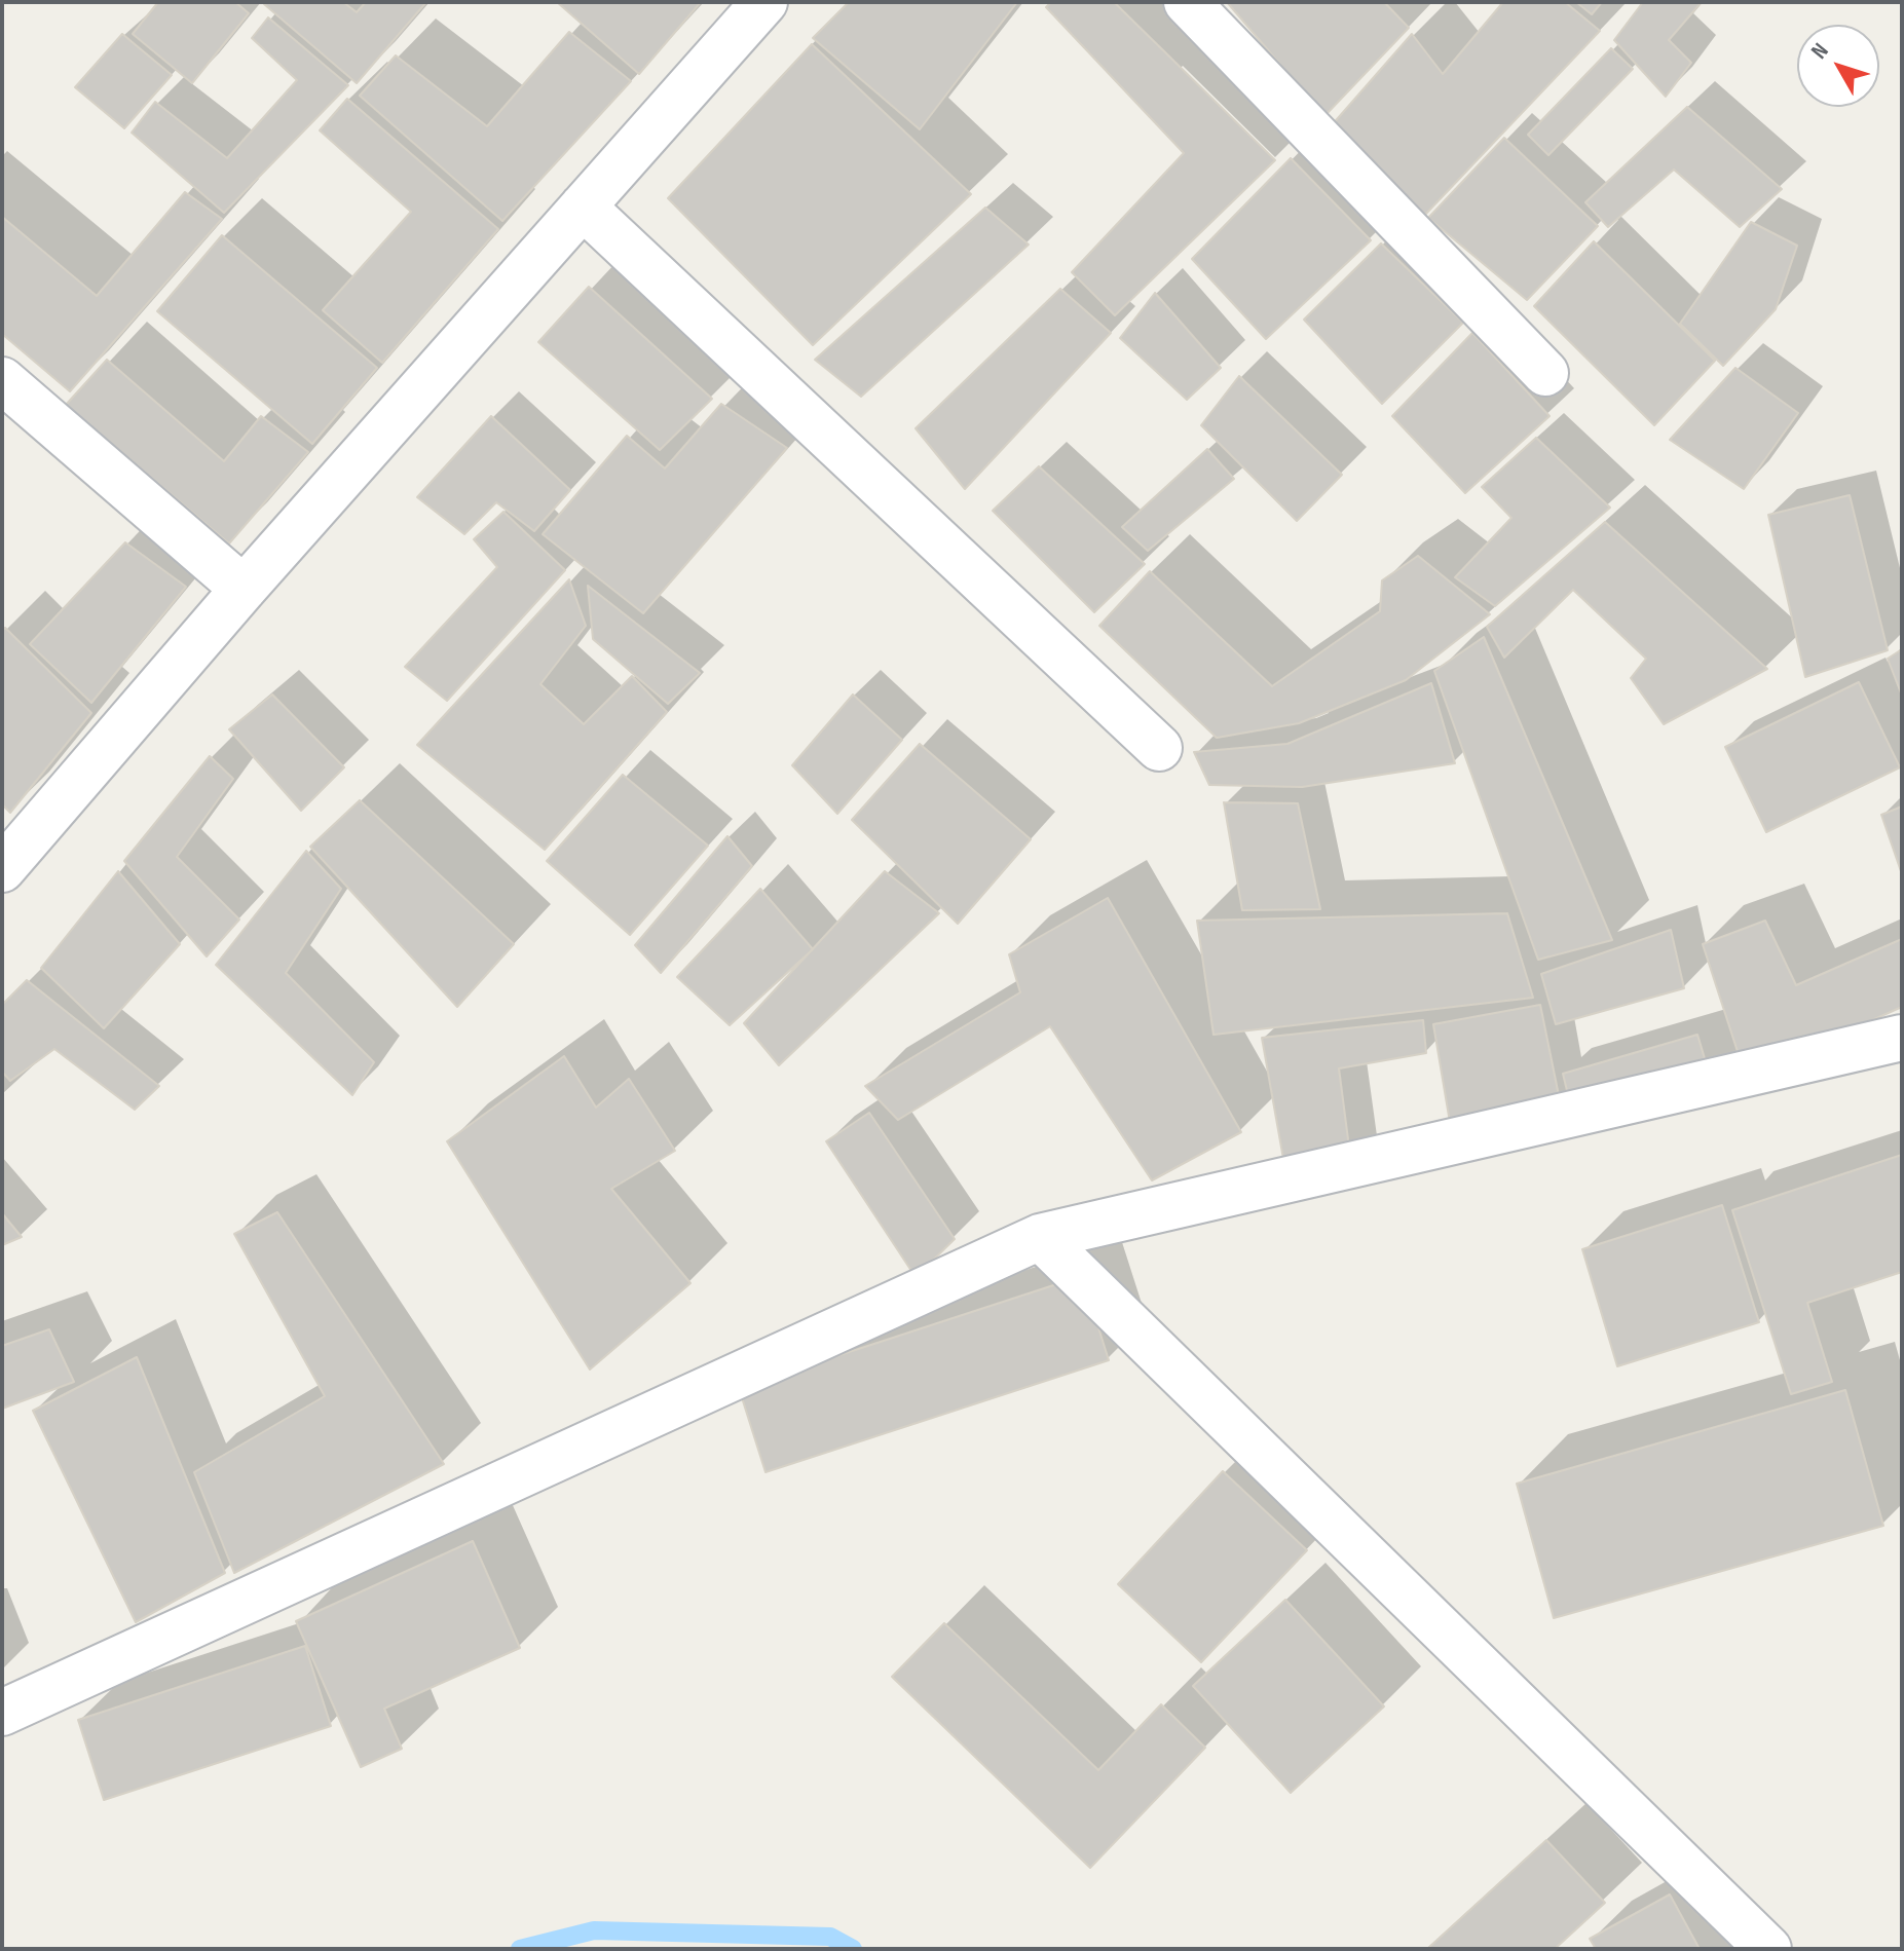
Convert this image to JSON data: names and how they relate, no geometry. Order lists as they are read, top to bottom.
{
  "north": "top left"
}
